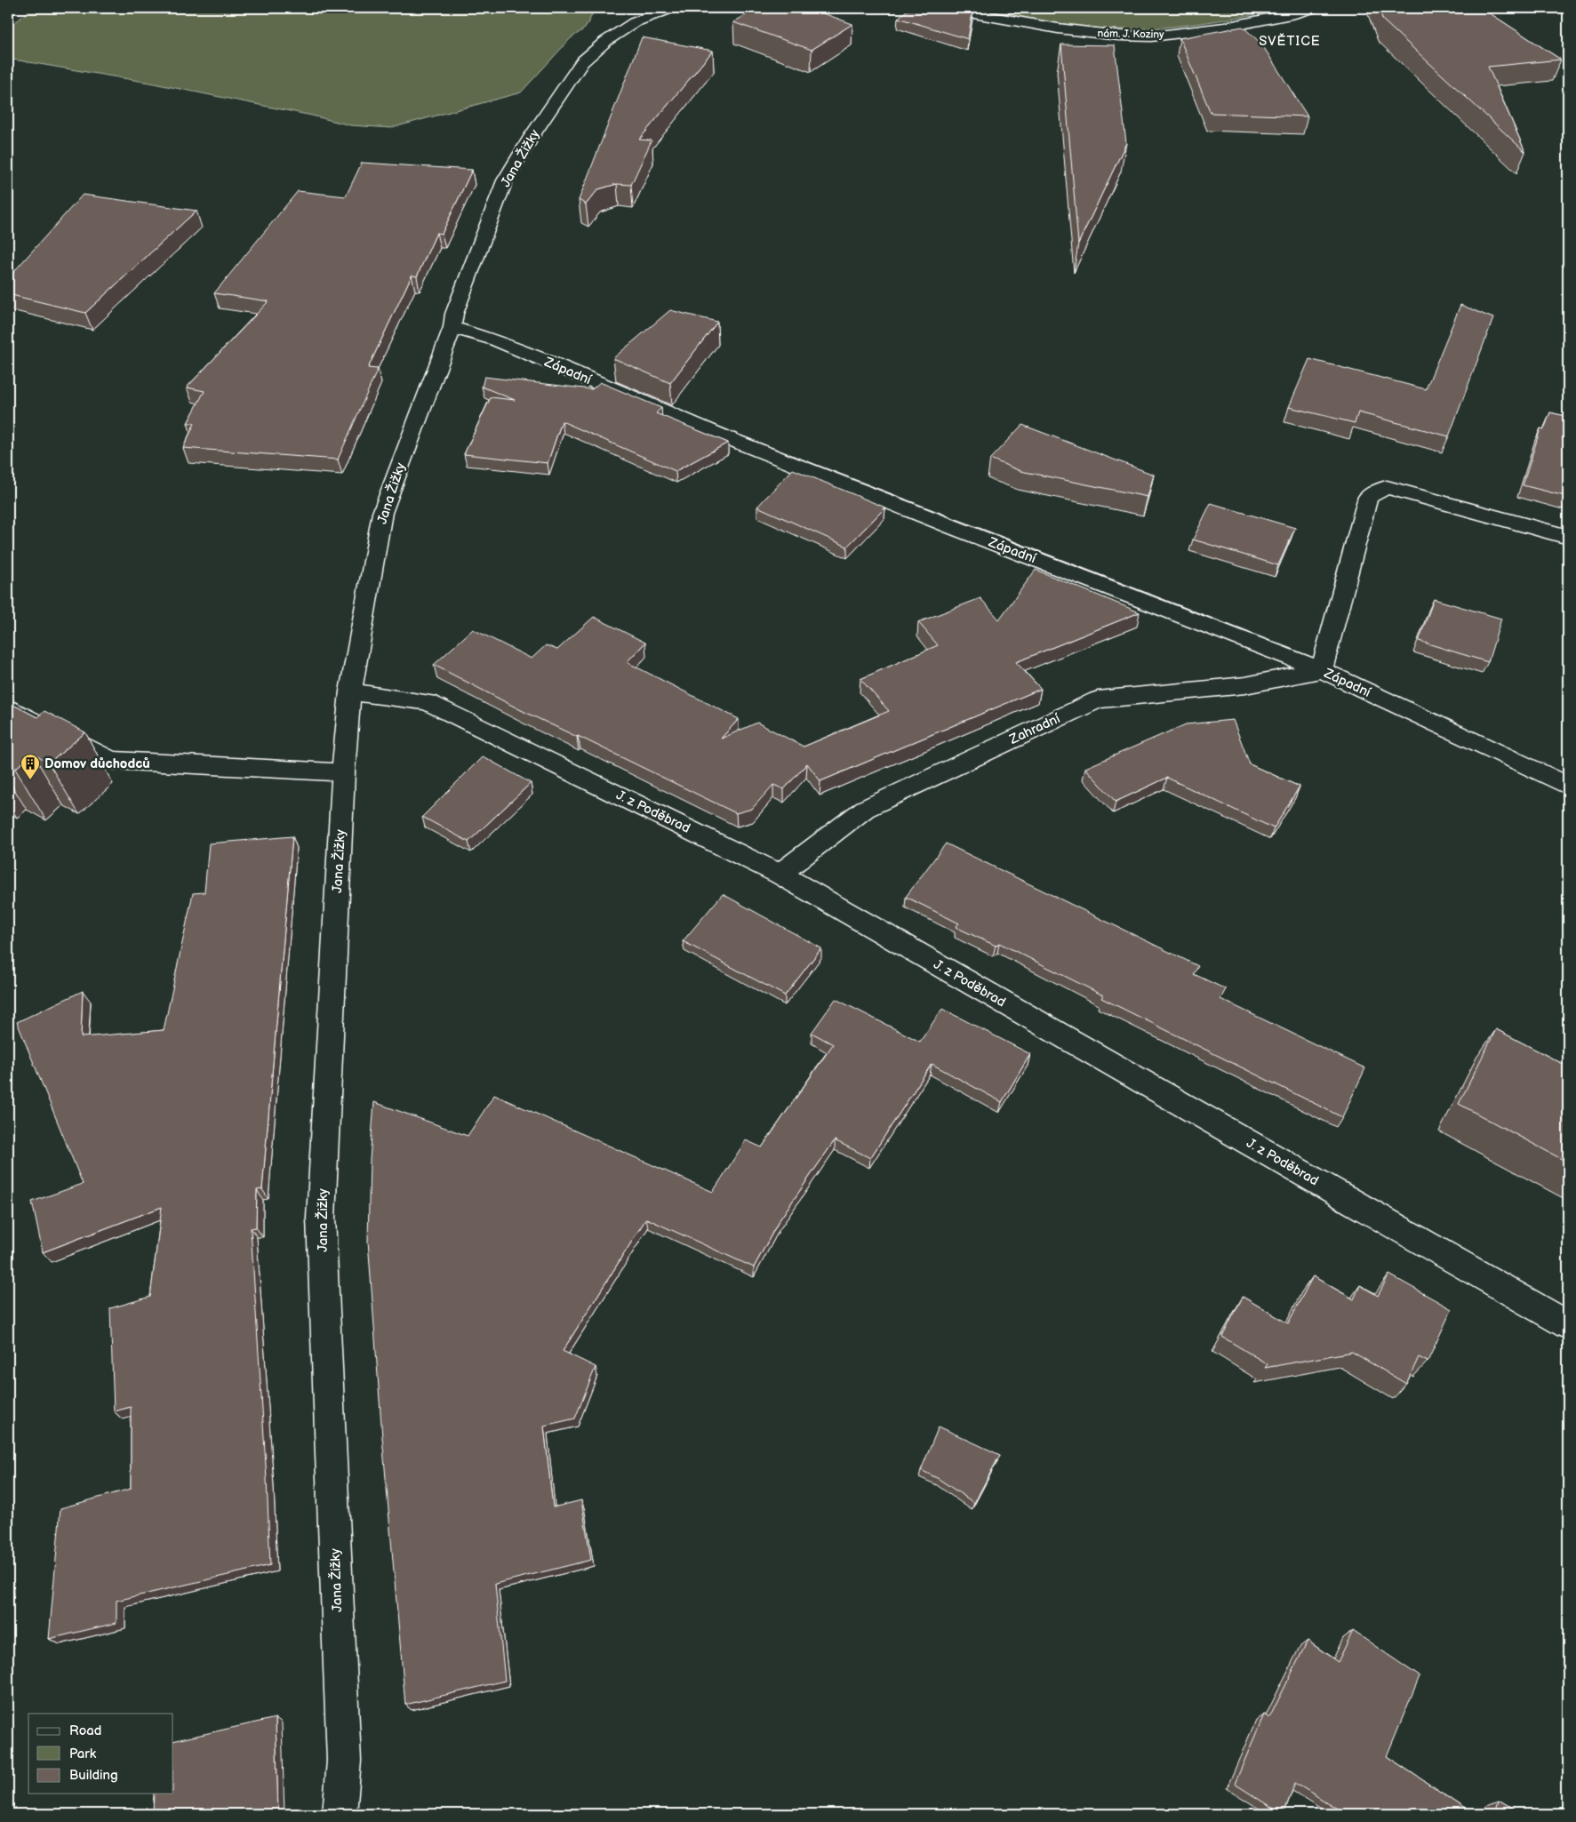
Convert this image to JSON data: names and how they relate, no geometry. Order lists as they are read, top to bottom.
{
  "streets": {
    "street": [
      "nám. J. Koziny",
      "Jana Žižky",
      "Západní",
      "Zahradní",
      "J. z Poděbrad"
    ]
  },
  "crossings": [
    ["Jana Žižky", "Západní"],
    ["Jana Žižky", "J. z Poděbrad"],
    ["Západní", "Zahradní"],
    ["Zahradní", "J. z Poděbrad"]
  ],
  "districts": ["SVĚTICE"],
  "places": {
    "building": ["Domov důchodců"]
  },
  "legend": ["Road", "Park", "Building"]
}
